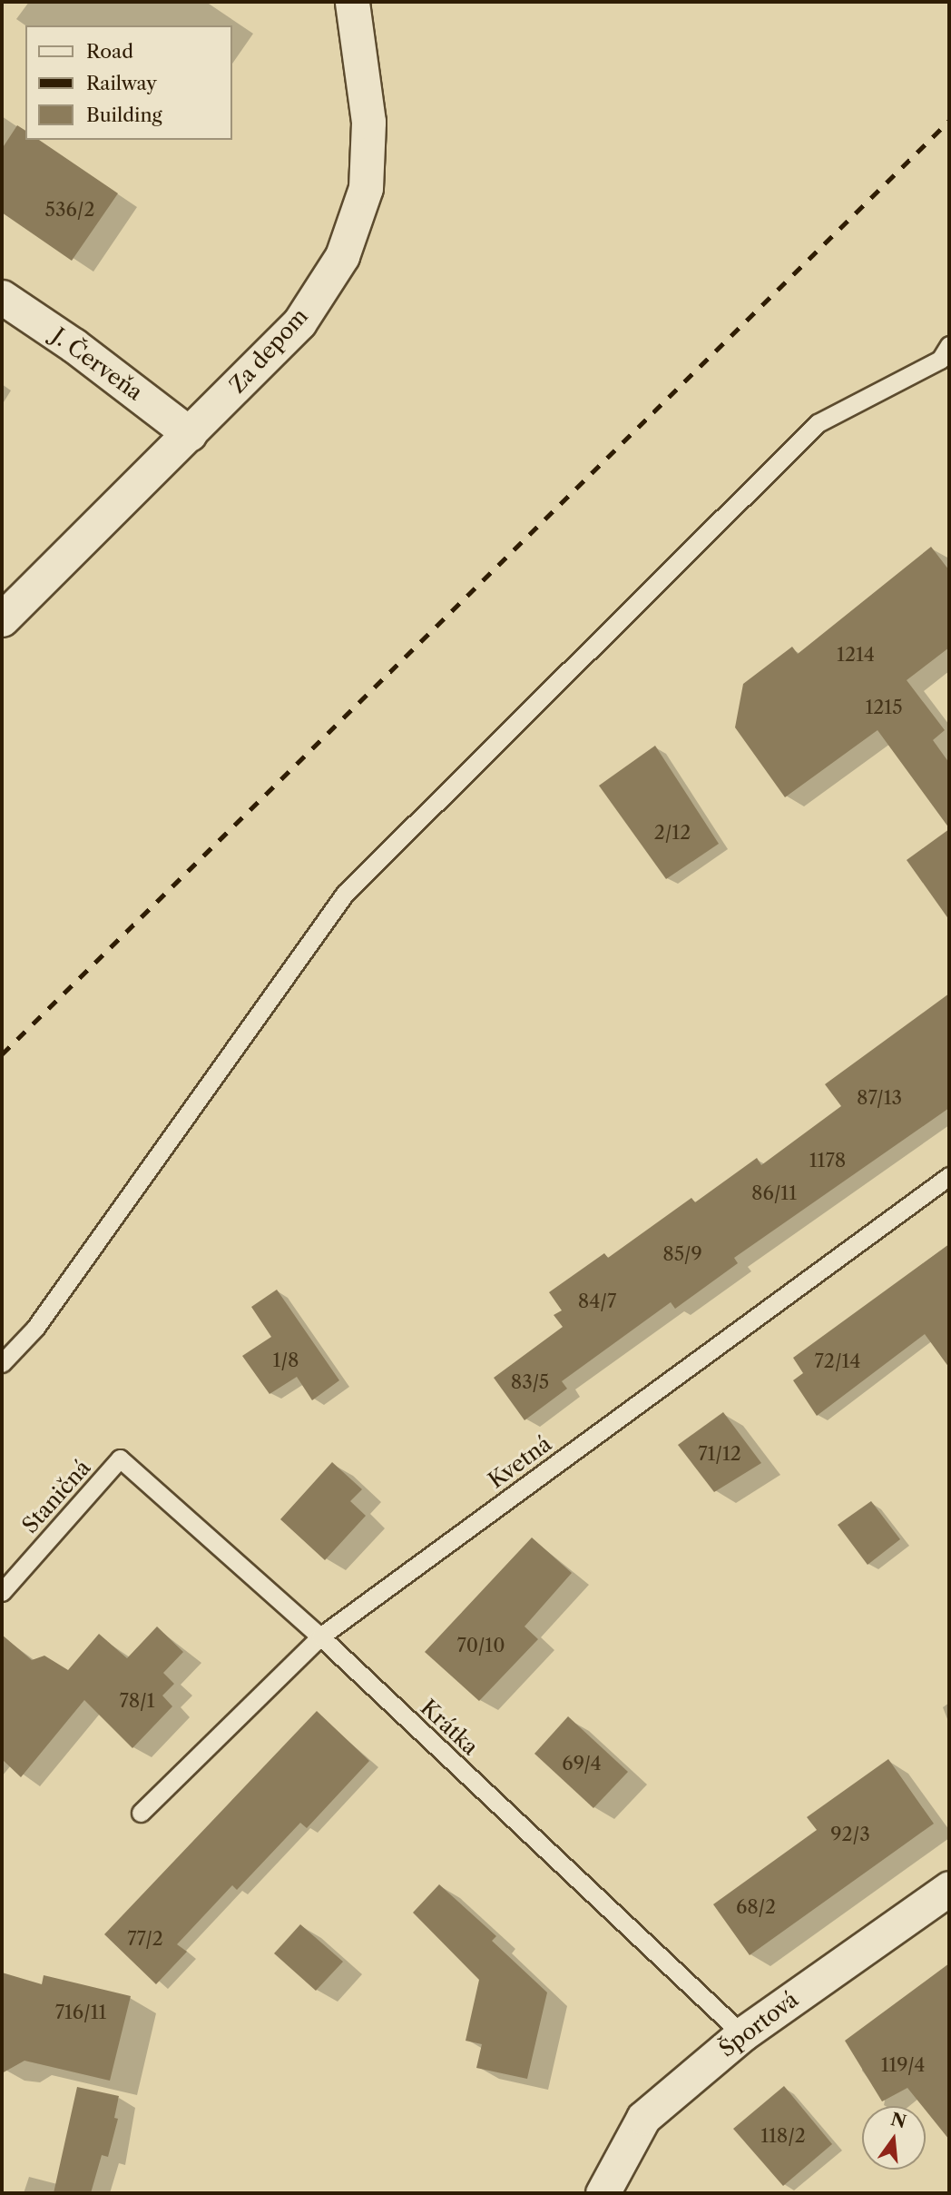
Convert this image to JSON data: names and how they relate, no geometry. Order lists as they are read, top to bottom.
{
  "streets": {
    "street": ["Za depom", "J. Červeňa", "Športová"],
    "lane": ["Kvetná", "Staničná", "Krátka"]
  },
  "crossings": [
    ["Za depom", "J. Červeňa"],
    ["Kvetná", "Krátka"],
    ["Staničná", "Krátka"],
    ["Krátka", "Športová"]
  ],
  "house_numbers": [
    "536/2",
    "1214",
    "1215",
    "2/12",
    "87/13",
    "1178",
    "86/11",
    "85/9",
    "84/7",
    "1/8",
    "72/14",
    "83/5",
    "71/12",
    "70/10",
    "78/1",
    "69/4",
    "92/3",
    "68/2",
    "77/2",
    "716/11",
    "119/4",
    "118/2"
  ],
  "legend": ["Road", "Railway", "Building"],
  "north": "top"
}
